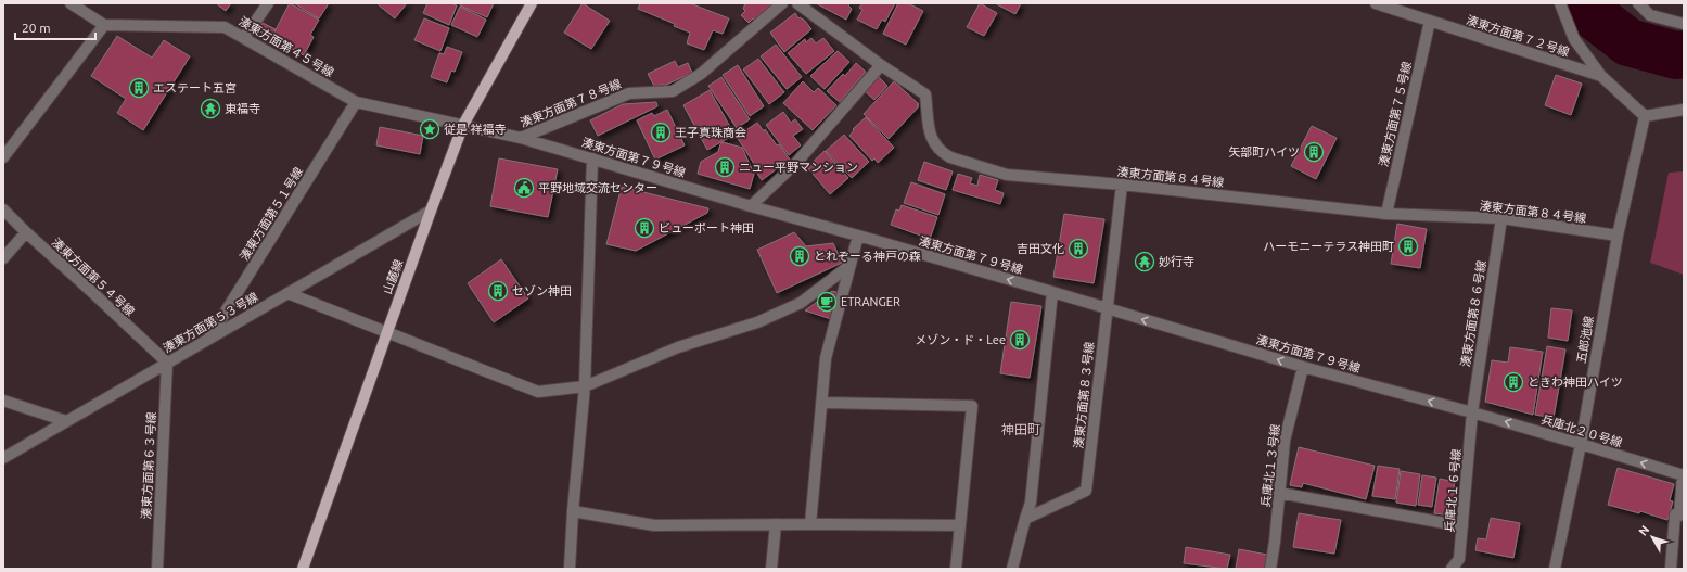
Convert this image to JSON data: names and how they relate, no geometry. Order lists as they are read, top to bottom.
{
  "streets": {
    "main road": ["山麓線"],
    "street": [
      "湊東方面第７２号線",
      "湊東方面第４５号線",
      "湊東方面第７８号線",
      "湊東方面第７５号線",
      "湊東方面第７９号線",
      "湊東方面第８４号線",
      "湊東方面第５１号線",
      "湊東方面第５４号線",
      "湊東方面第８６号線",
      "湊東方面第５３号線",
      "五郎池線",
      "湊東方面第８３号線",
      "兵庫北２０号線",
      "湊東方面第６３号線",
      "兵庫北１３号線",
      "兵庫北１６号線"
    ]
  },
  "crossings": [
    ["湊東方面第７２号線", "湊東方面第７５号線"],
    ["湊東方面第４５号線", "湊東方面第７９号線"],
    ["湊東方面第４５号線", "湊東方面第５１号線"],
    ["湊東方面第４５号線", "山麓線"],
    ["湊東方面第７８号線", "湊東方面第７９号線"],
    ["湊東方面第７５号線", "湊東方面第８４号線"],
    ["湊東方面第７９号線", "山麓線"],
    ["湊東方面第７９号線", "湊東方面第８６号線"],
    ["湊東方面第７９号線", "湊東方面第８３号線"],
    ["湊東方面第７９号線", "兵庫北２０号線"],
    ["湊東方面第７９号線", "兵庫北１３号線"],
    ["湊東方面第７９号線", "兵庫北１６号線"],
    ["湊東方面第８４号線", "湊東方面第８６号線"],
    ["湊東方面第８４号線", "五郎池線"],
    ["湊東方面第８４号線", "湊東方面第８３号線"],
    ["湊東方面第５１号線", "湊東方面第５３号線"],
    ["湊東方面第５４号線", "湊東方面第５３号線"],
    ["湊東方面第５４号線", "湊東方面第６３号線"],
    ["山麓線", "湊東方面第５３号線"],
    ["湊東方面第８６号線", "兵庫北２０号線"],
    ["湊東方面第８６号線", "兵庫北１６号線"],
    ["湊東方面第５３号線", "湊東方面第６３号線"],
    ["五郎池線", "兵庫北２０号線"],
    ["兵庫北２０号線", "兵庫北１６号線"]
  ],
  "one_way": ["湊東方面第７９号線", "兵庫北２０号線"],
  "districts": ["神田町"],
  "places": {
    "building": [
      "エステート五宮",
      "王子真珠商会",
      "矢部町ハイツ",
      "ニュー平野マンション",
      "ビューポート神田",
      "ハーモニーテラス神田町",
      "吉田文化",
      "とれぞーる神戸の森",
      "セゾン神田",
      "メゾン・ド・Lee",
      "ときわ神田ハイツ"
    ],
    "temple": ["東福寺", "妙行寺"],
    "place": ["従是 祥福寺"],
    "public building": ["平野地域交流センター"],
    "cafe": ["ETRANGER"]
  },
  "scale_bar": "20 m",
  "north": "top left"
}
